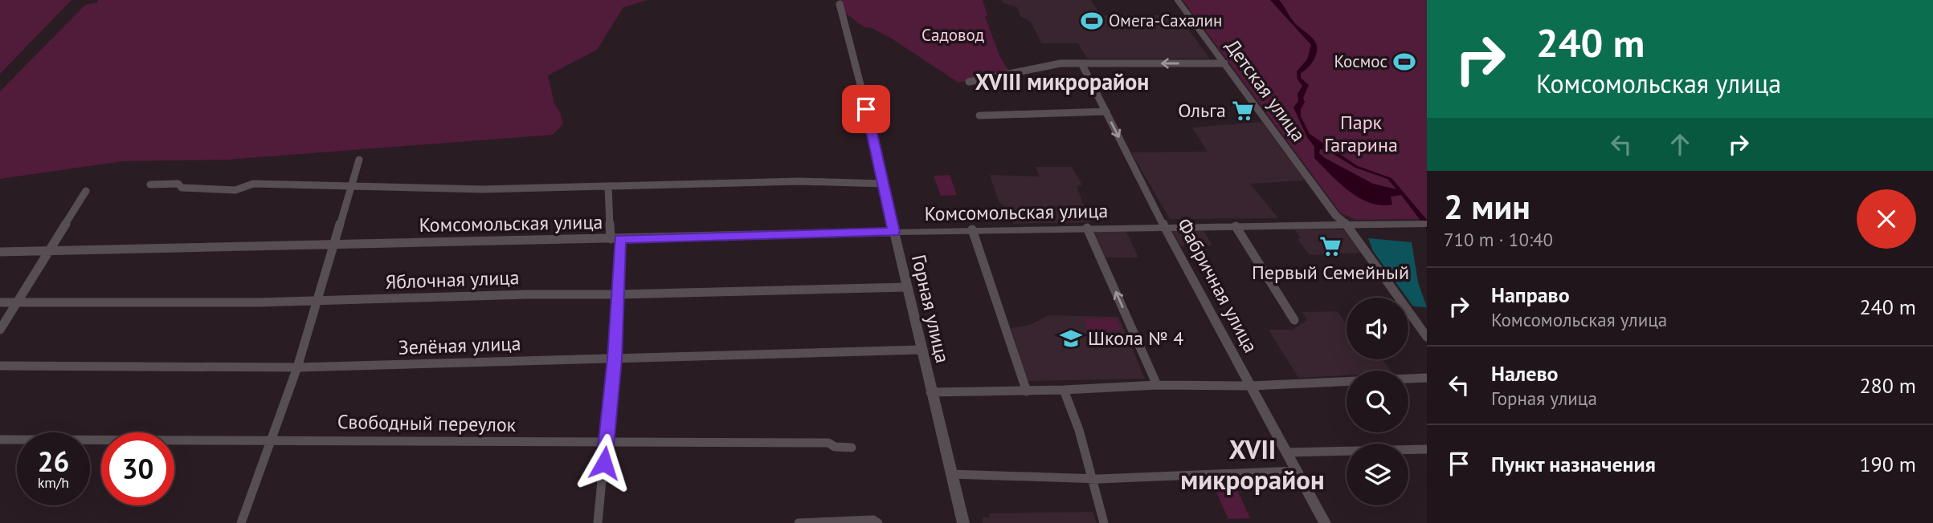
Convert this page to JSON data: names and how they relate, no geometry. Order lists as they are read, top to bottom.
{
  "streets": {
    "street": [
      "Детская улица",
      "Комсомольская улица",
      "Яблочная улица",
      "Фабричная улица",
      "Горная улица",
      "Зелёная улица",
      "Свободный переулок"
    ]
  },
  "crossings": [
    ["Детская улица", "Комсомольская улица"],
    ["Комсомольская улица", "Фабричная улица"],
    ["Комсомольская улица", "Горная улица"],
    ["Яблочная улица", "Горная улица"],
    ["Горная улица", "Зелёная улица"]
  ],
  "districts": ["XVIII микрорайон", "XVII микрорайон"],
  "parks": ["Садовод", "Парк Гагарина"],
  "places": {
    "sports": ["Омега-Сахалин", "Космос"],
    "supermarket": ["Ольга", "Первый Семейный"],
    "school or university": ["Школа № 4"]
  },
  "page": {
    "turn": ["240 m", "Комсомольская улица"],
    "heading": ["2 мин", "710 m · 10:40"],
    "list": [
      {
        "name": "Направо",
        "note": "Комсомольская улица",
        "value": "240 m"
      },
      {
        "name": "Налево",
        "note": "Горная улица",
        "value": "280 m"
      },
      {
        "name": "Пункт назначения",
        "value": "190 m"
      }
    ],
    "speed": "26 km/h",
    "limit": "30"
  }
}
